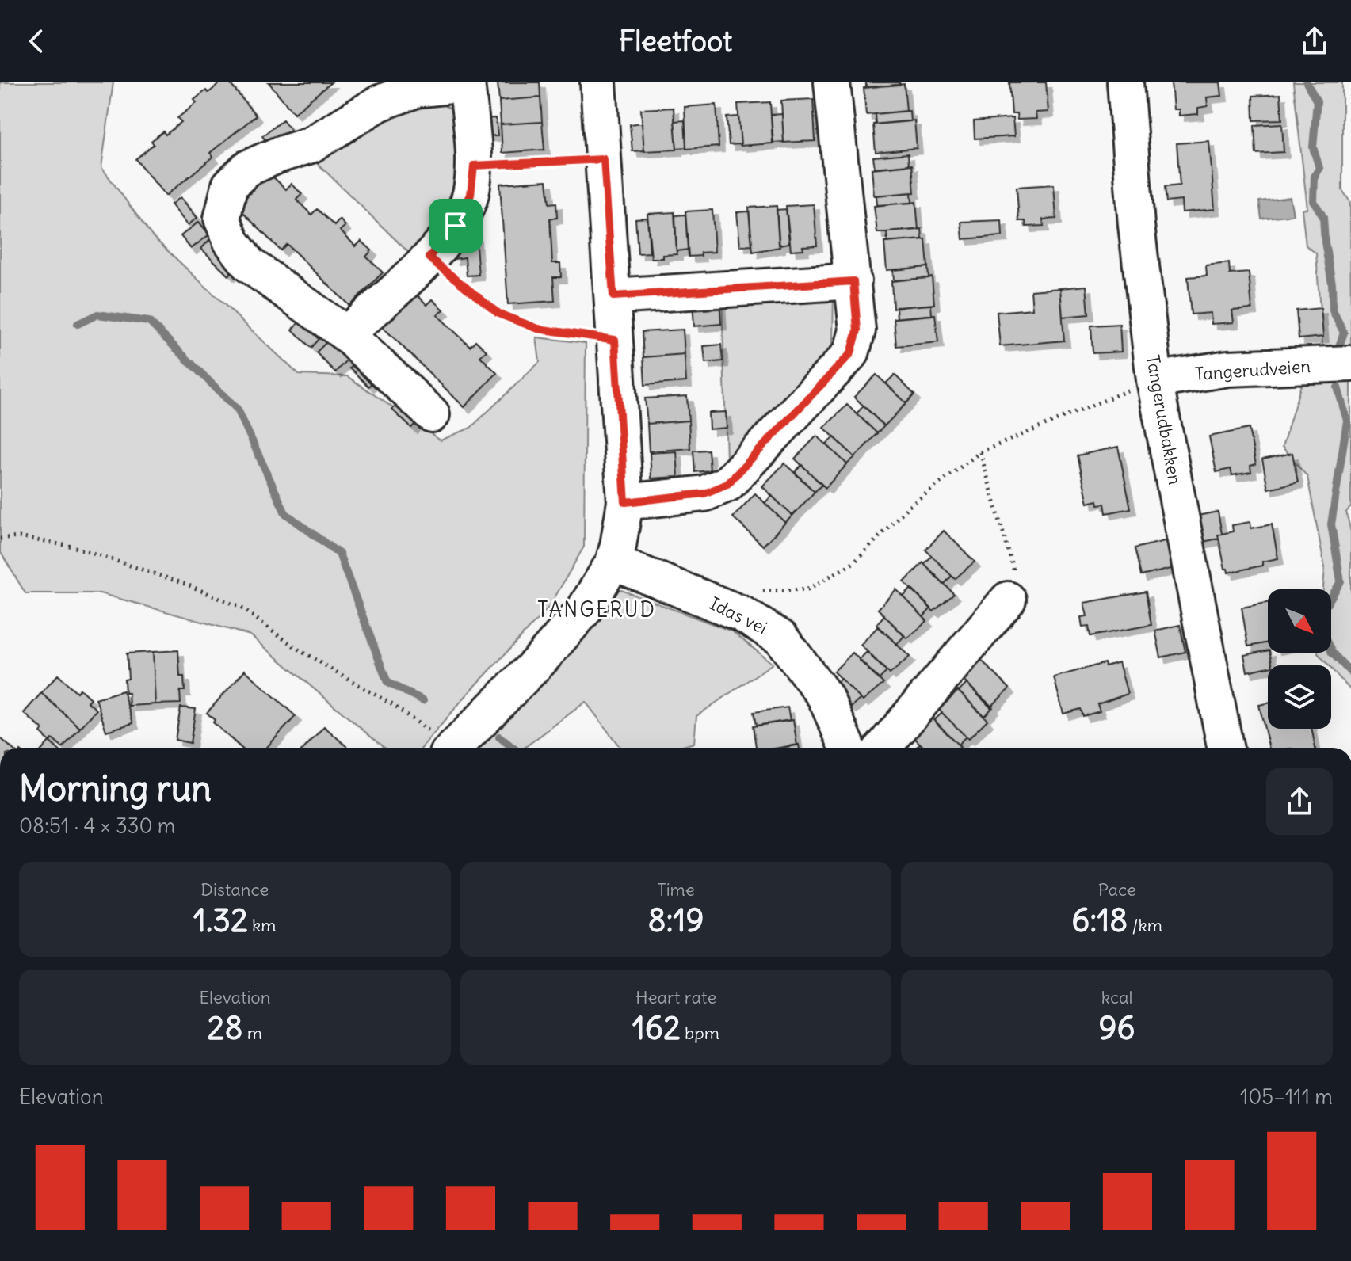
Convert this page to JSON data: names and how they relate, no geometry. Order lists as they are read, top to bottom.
{
  "streets": {
    "street": ["Tangerudveien", "Tangerudbakken", "Idas vei"]
  },
  "crossings": [
    ["Tangerudveien", "Tangerudbakken"]
  ],
  "districts": ["TANGERUD"],
  "north": "bottom right",
  "page": {
    "header": "Fleetfoot",
    "heading": ["Morning run", "08:51 · 4 × 330 m"],
    "stats": [
      ["Distance", "1.32 km"],
      ["Time", "8:19"],
      ["Pace", "6:18 /km"],
      ["Elevation", "28 m"],
      ["Heart rate", "162 bpm"],
      ["kcal", "96"]
    ],
    "chart": ["Elevation", "105–111 m"]
  }
}
